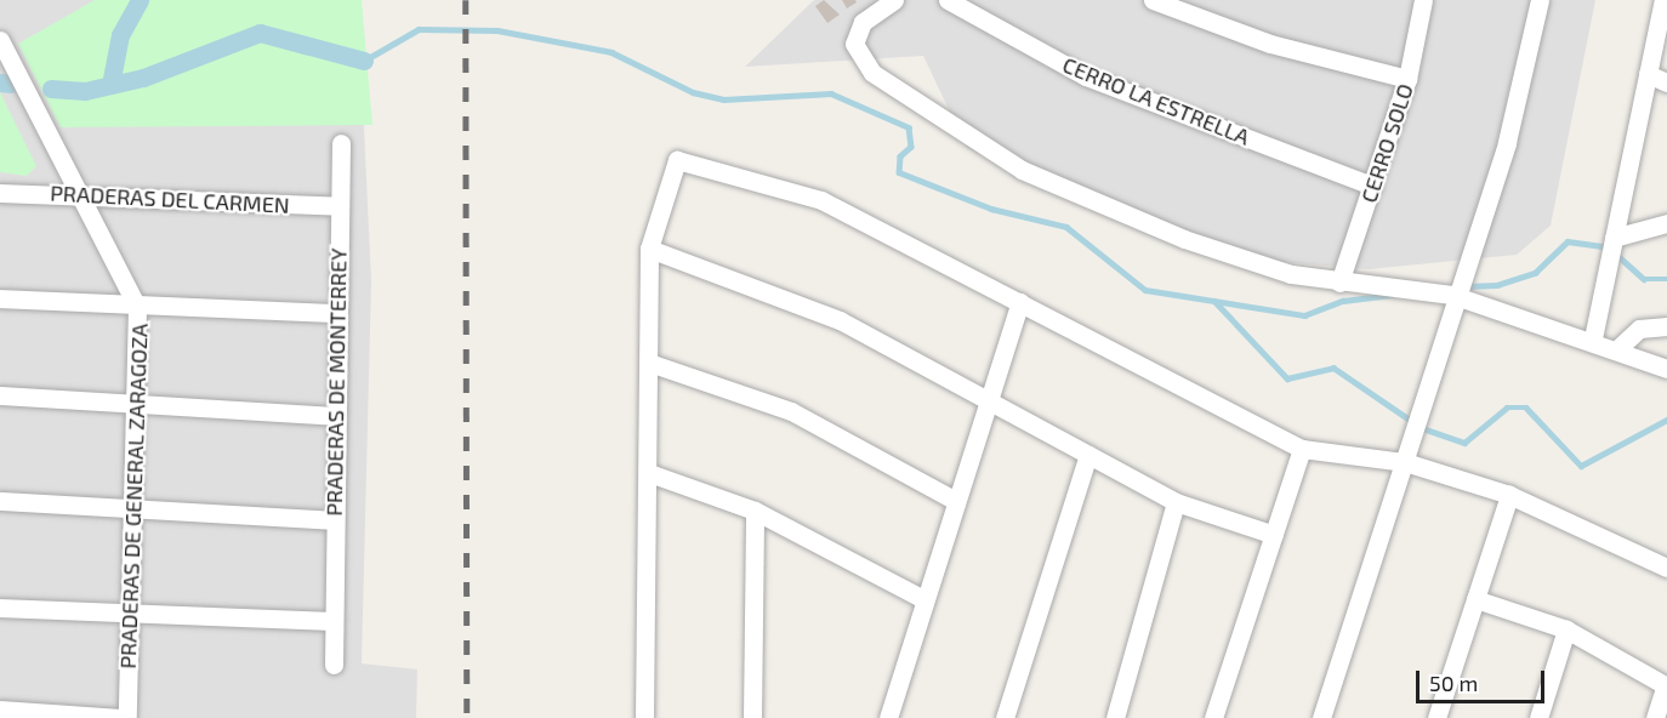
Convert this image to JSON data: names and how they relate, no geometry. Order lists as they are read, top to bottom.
{
  "streets": {
    "street": [
      "CERRO LA ESTRELLA",
      "CERRO SOLO",
      "PRADERAS DEL CARMEN",
      "PRADERAS DE MONTERREY",
      "PRADERAS DE GENERAL ZARAGOZA"
    ]
  },
  "crossings": [
    ["CERRO LA ESTRELLA", "CERRO SOLO"],
    ["PRADERAS DEL CARMEN", "PRADERAS DE MONTERREY"],
    ["PRADERAS DEL CARMEN", "PRADERAS DE GENERAL ZARAGOZA"]
  ],
  "scale_bar": "50 m"
}
